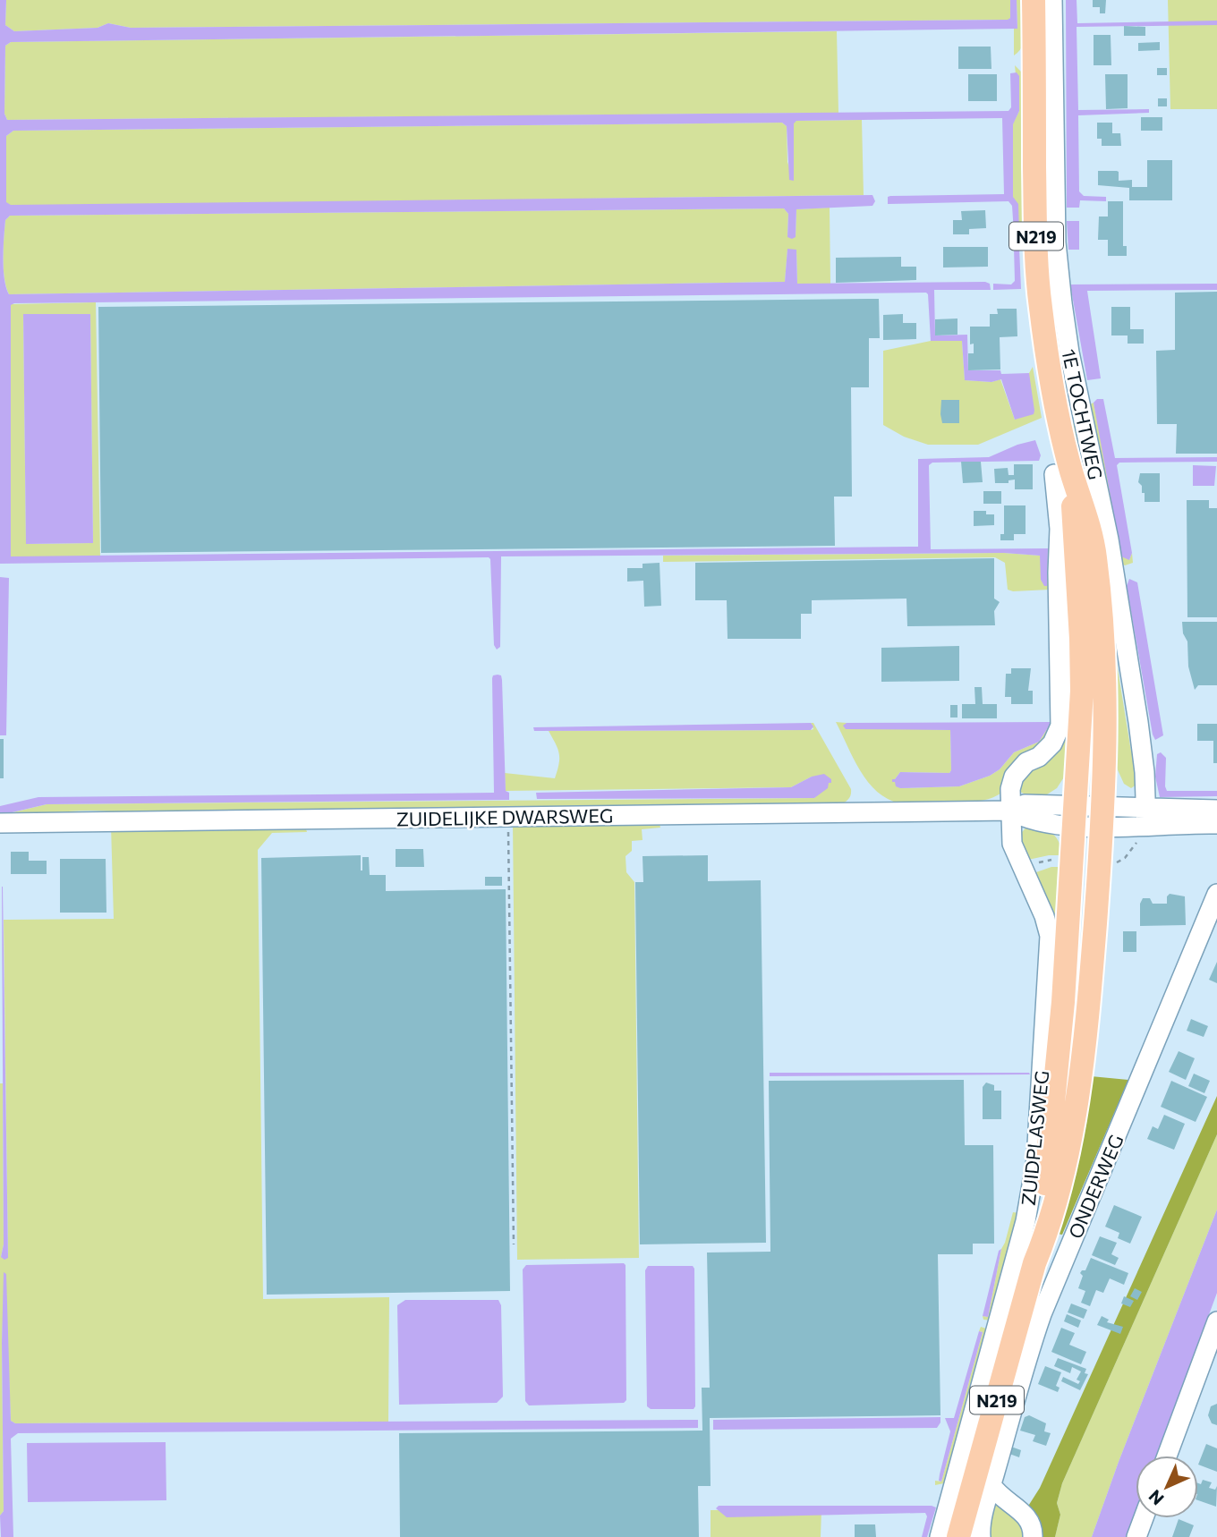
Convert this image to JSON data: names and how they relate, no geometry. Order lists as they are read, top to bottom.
{
  "streets": {
    "main road": ["N219", "1E TOCHTWEG", "ZUIDPLASWEG"],
    "street": ["ZUIDELIJKE DWARSWEG", "ONDERWEG"]
  },
  "crossings": [
    ["1E TOCHTWEG", "ZUIDELIJKE DWARSWEG"],
    ["1E TOCHTWEG", "ZUIDPLASWEG"],
    ["ZUIDELIJKE DWARSWEG", "ZUIDPLASWEG"]
  ],
  "north": "bottom left"
}
